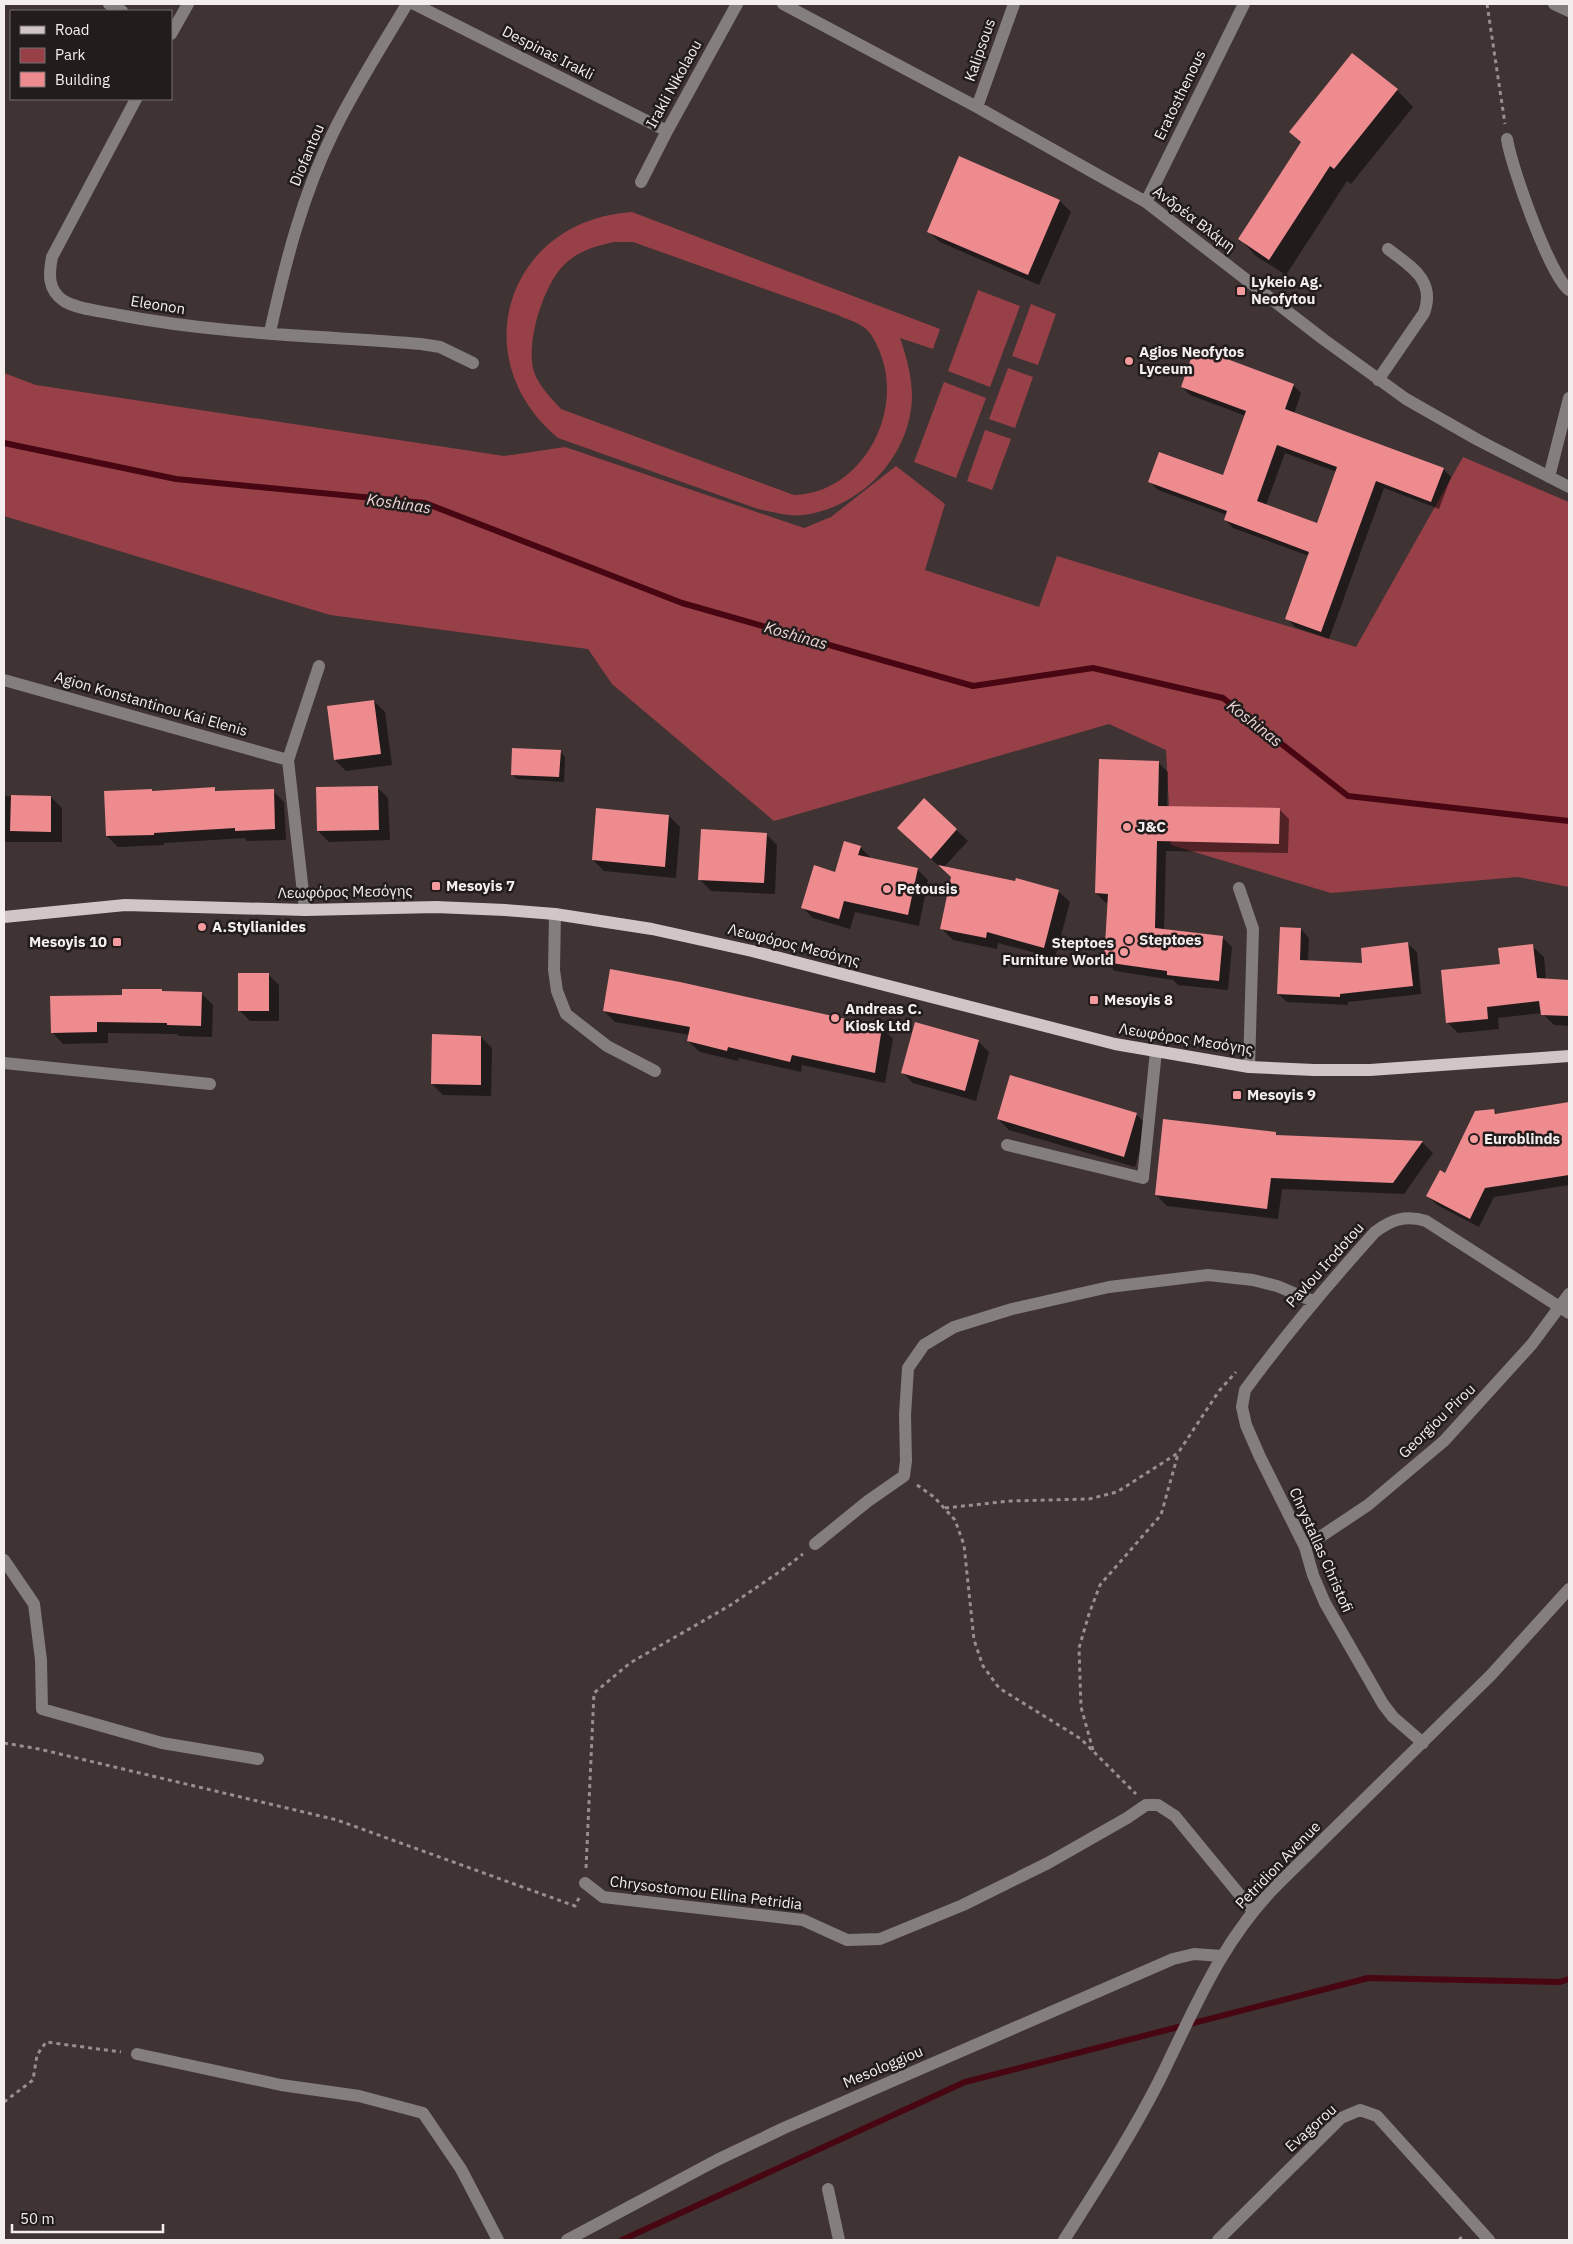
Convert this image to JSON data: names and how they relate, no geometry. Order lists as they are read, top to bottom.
{
  "streets": {
    "main road": ["Λεωφόρος Μεσόγης"],
    "street": [
      "Kalipsous",
      "Despinas Irakli",
      "Irakli Nikolaou",
      "Eratosthenous",
      "Diofantou",
      "Ανδρέα Βλάμη",
      "Eleonon",
      "Agion Konstantinou Kai Elenis",
      "Pavlou Irodotou",
      "Georgiou Pirou",
      "Chrystallas Christofi",
      "Petridion Avenue",
      "Chrysostomou Ellina Petridia",
      "Mesologgiou",
      "Evagorou"
    ]
  },
  "crossings": [
    ["Kalipsous", "Ανδρέα Βλάμη"],
    ["Despinas Irakli", "Irakli Nikolaou"],
    ["Eratosthenous", "Ανδρέα Βλάμη"],
    ["Diofantou", "Eleonon"],
    ["Pavlou Irodotou", "Georgiou Pirou"],
    ["Pavlou Irodotou", "Chrystallas Christofi"],
    ["Georgiou Pirou", "Chrystallas Christofi"],
    ["Chrystallas Christofi", "Petridion Avenue"],
    ["Petridion Avenue", "Mesologgiou"]
  ],
  "water": ["Koshinas"],
  "places": {
    "transit": [
      "Lykeio Ag. Neofytou",
      "Mesoyis 7",
      "Mesoyis 10",
      "Mesoyis 8",
      "Mesoyis 9"
    ],
    "other": [
      "Agios Neofytos Lyceum",
      "J&C",
      "Petousis",
      "A.Stylianides",
      "Steptoes",
      "Steptoes Furniture World",
      "Andreas C. Kiosk Ltd",
      "Euroblinds"
    ]
  },
  "legend": ["Road", "Park", "Building"],
  "scale_bar": "50 m"
}
